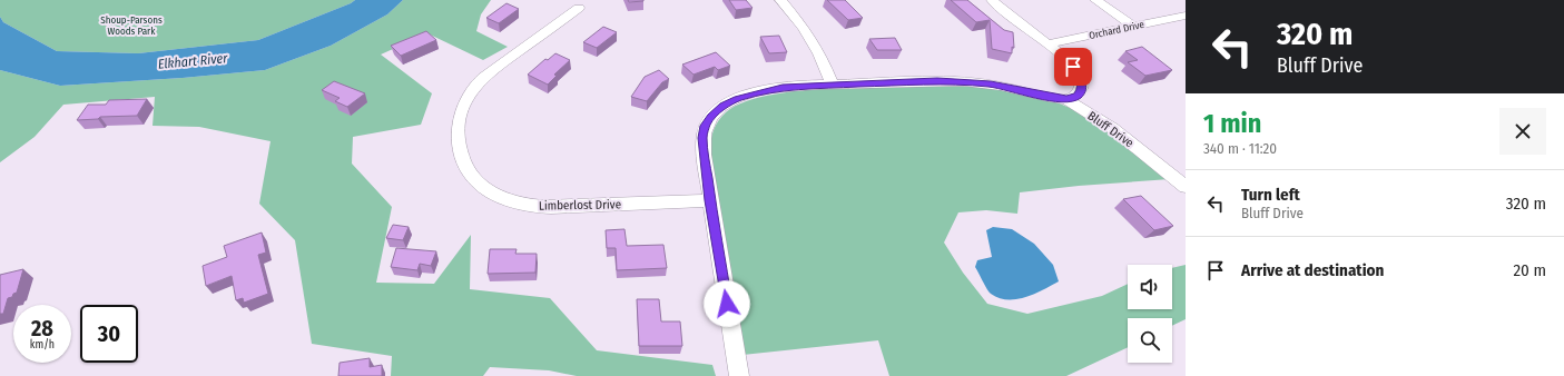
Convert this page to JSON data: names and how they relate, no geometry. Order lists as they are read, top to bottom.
{
  "streets": {
    "street": ["Orchard Drive", "Bluff Drive", "Limberlost Drive"]
  },
  "water": ["Elkhart River"],
  "parks": ["Shoup-Parsons Woods Park"],
  "page": {
    "turn": ["320 m", "Bluff Drive"],
    "heading": ["1 min", "340 m · 11:20"],
    "list": [
      {
        "name": "Turn left",
        "note": "Bluff Drive",
        "value": "320 m"
      },
      {
        "name": "Arrive at destination",
        "value": "20 m"
      }
    ],
    "speed": "28 km/h",
    "limit": "30"
  }
}
